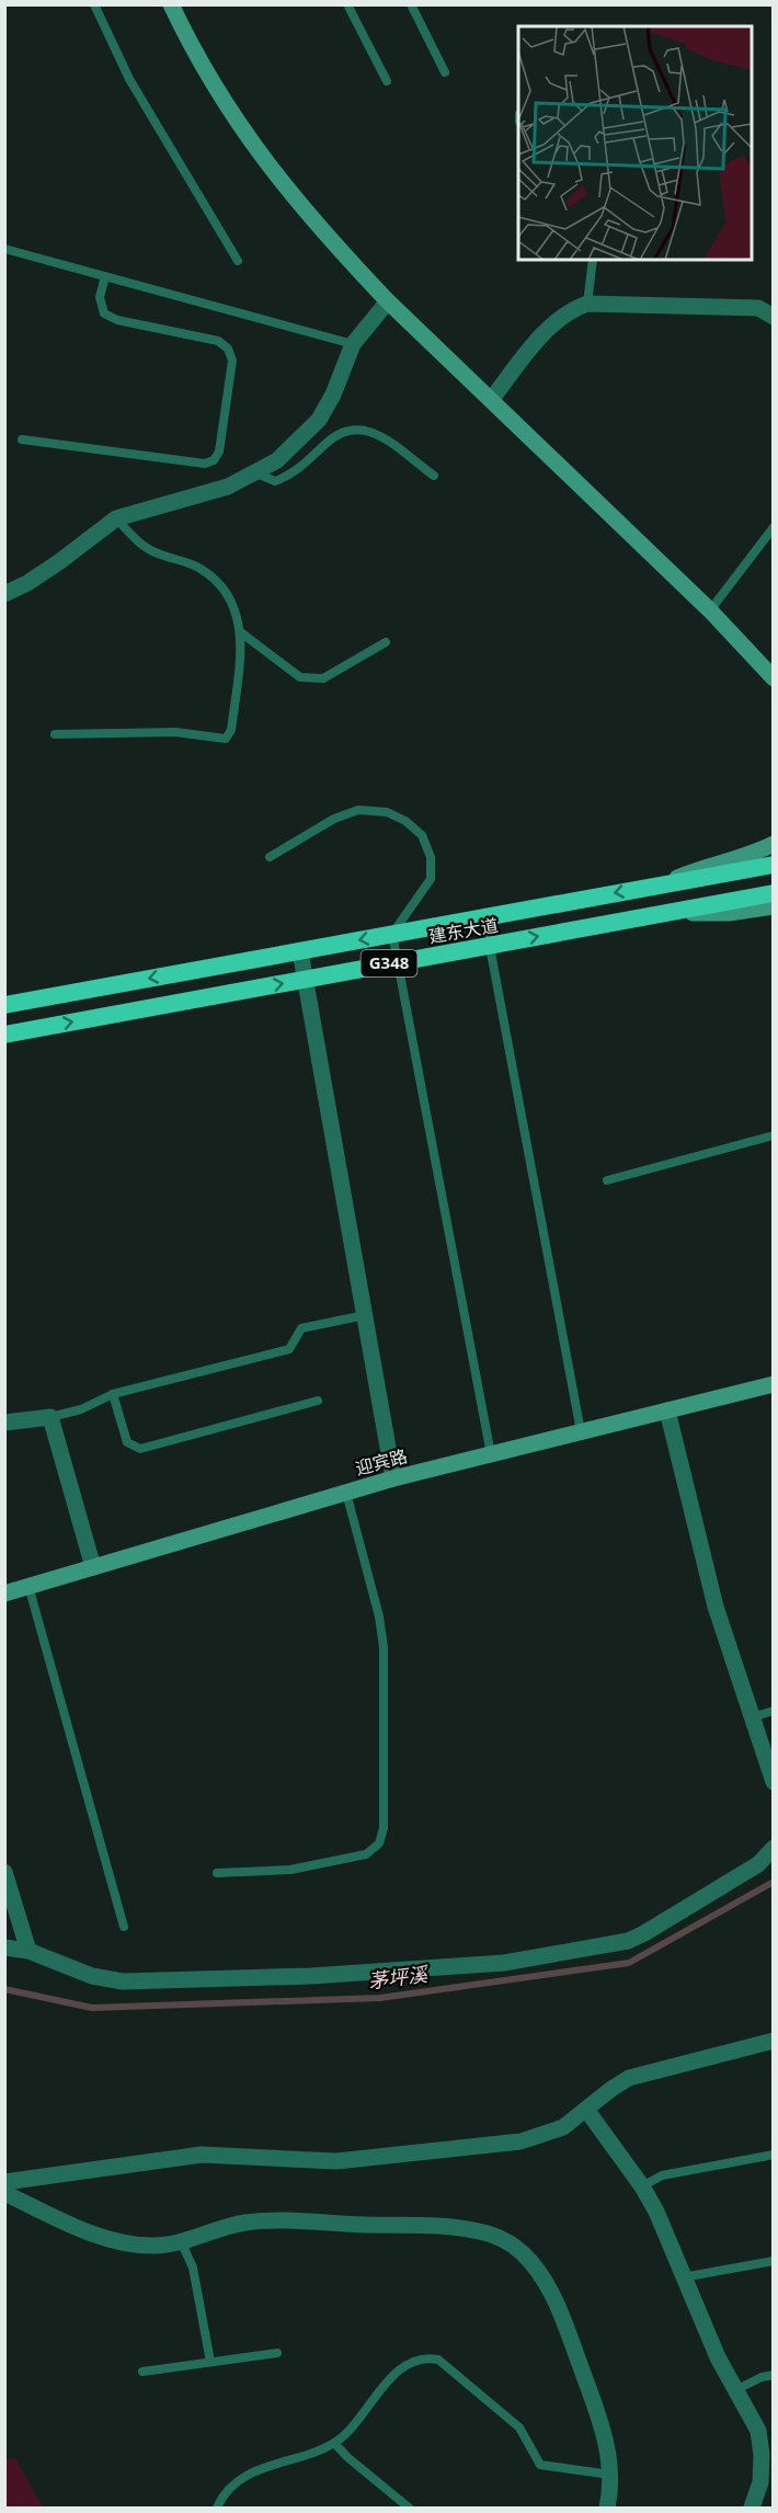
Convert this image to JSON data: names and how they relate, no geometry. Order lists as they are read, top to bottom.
{
  "streets": {
    "highway": ["建东大道", "G348"],
    "main road": ["迎宾路"]
  },
  "water": ["茅坪溪"]
}
